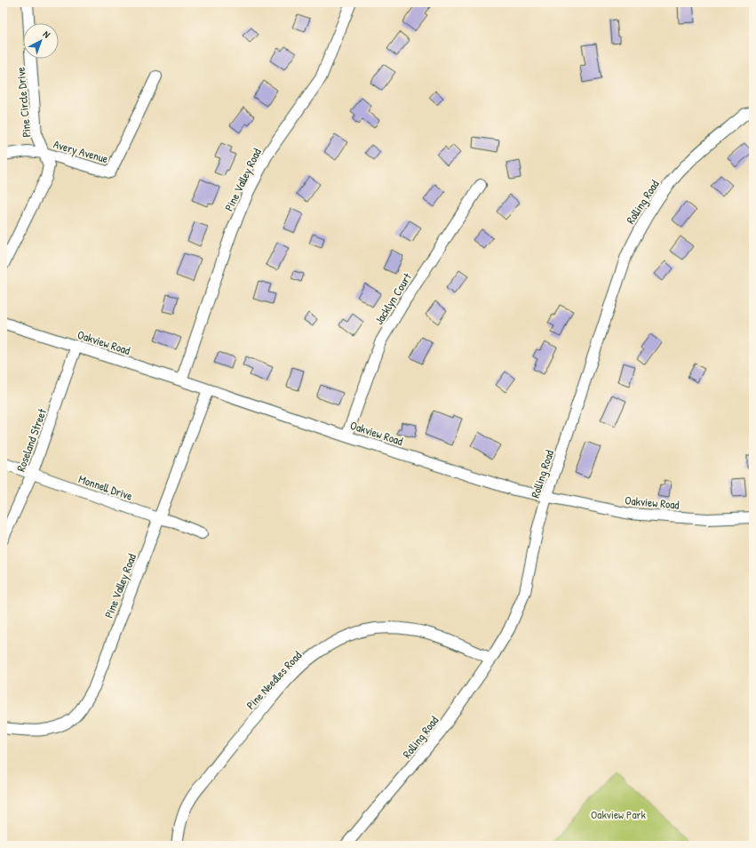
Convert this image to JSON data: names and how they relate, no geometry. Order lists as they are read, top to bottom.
{
  "streets": {
    "street": [
      "Pine Circle Drive",
      "Avery Avenue",
      "Pine Valley Road",
      "Rolling Road",
      "Jacklyn Court",
      "Oakview Road",
      "Roseland Street",
      "Monnell Drive",
      "Pine Needles Road"
    ]
  },
  "crossings": [
    ["Pine Circle Drive", "Avery Avenue"],
    ["Pine Valley Road", "Oakview Road"],
    ["Pine Valley Road", "Monnell Drive"],
    ["Rolling Road", "Oakview Road"],
    ["Rolling Road", "Pine Needles Road"],
    ["Jacklyn Court", "Oakview Road"],
    ["Oakview Road", "Roseland Street"],
    ["Roseland Street", "Monnell Drive"]
  ],
  "parks": ["Oakview Park"],
  "north": "top right"
}
